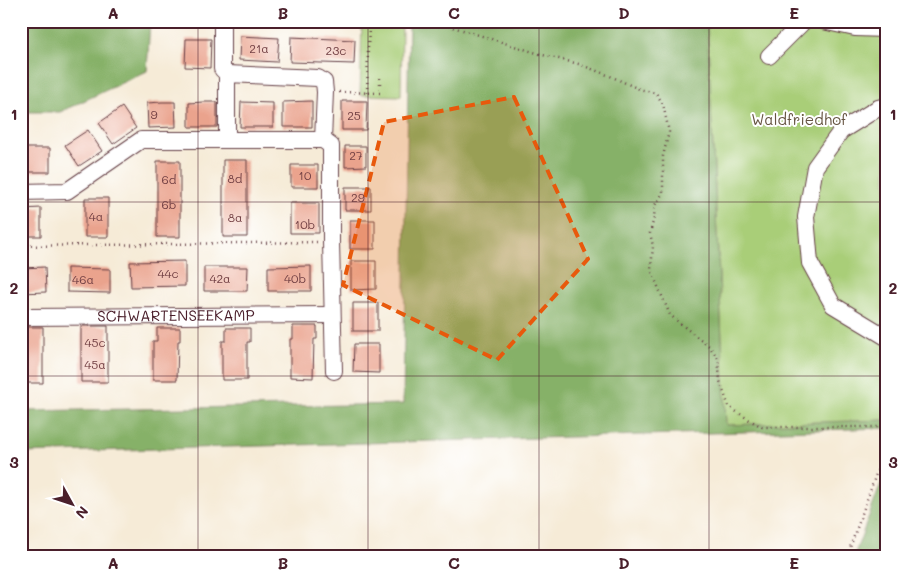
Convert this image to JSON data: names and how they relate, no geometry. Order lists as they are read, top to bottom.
{
  "streets": {
    "street": ["SCHWARTENSEEKAMP"]
  },
  "parks": ["Waldfriedhof"],
  "house_numbers": [
    "21a",
    "23c",
    "9",
    "25",
    "27",
    "10",
    "8d",
    "6d",
    "29",
    "6b",
    "4a",
    "8a",
    "10b",
    "44c",
    "42a",
    "40b",
    "46a",
    "45c",
    "45a"
  ],
  "north": "bottom right",
  "grid": {
    "columns": [
      "A",
      "B",
      "C",
      "D",
      "E"
    ],
    "rows": ["1", "2", "3"]
  }
}
